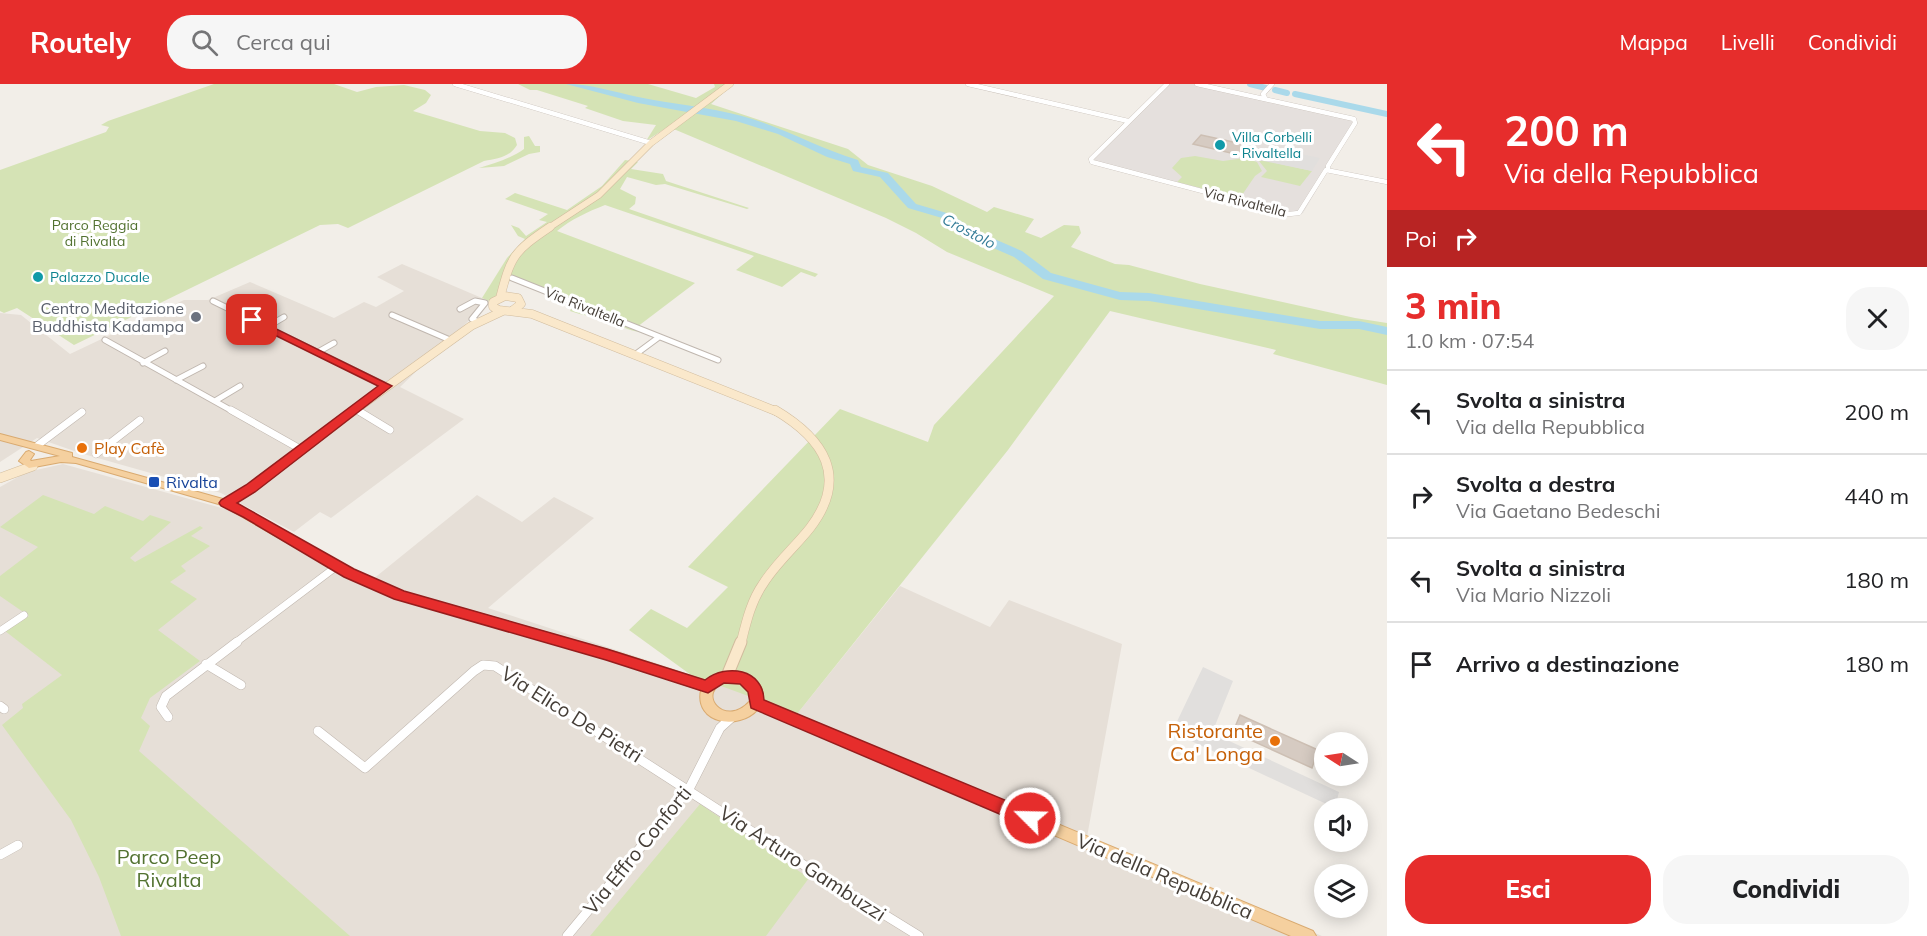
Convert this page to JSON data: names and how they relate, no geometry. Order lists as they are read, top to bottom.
{
  "streets": {
    "main road": ["Via della Repubblica"],
    "street": [
      "Via Rivaltella",
      "Via Elico De Pietri",
      "Via Effro Conforti",
      "Via Arturo Gambuzzi"
    ]
  },
  "crossings": [
    ["Via Elico De Pietri", "Via Effro Conforti"],
    ["Via Elico De Pietri", "Via Arturo Gambuzzi"],
    ["Via Effro Conforti", "Via Arturo Gambuzzi"],
    ["Via Effro Conforti", "Via della Repubblica"]
  ],
  "water": ["Crostolo"],
  "parks": ["Parco Reggia di Rivalta", "Parco Peep Rivalta"],
  "places": {
    "other": [
      "Villa Corbelli - Rivaltella",
      "Palazzo Ducale",
      "Centro Meditazione Buddhista Kadampa",
      "Play Cafè",
      "Ristorante Ca' Longa"
    ],
    "transit": ["Rivalta"]
  },
  "north": "left",
  "page": {
    "header": "Routely",
    "search": "Cerca qui",
    "nav": ["Mappa", "Livelli", "Condividi"],
    "turn": ["200 m", "Via della Repubblica"],
    "then": "Poi",
    "heading": ["3 min", "1.0 km · 07:54"],
    "list": [
      {
        "name": "Svolta a sinistra",
        "note": "Via della Repubblica",
        "value": "200 m"
      },
      {
        "name": "Svolta a destra",
        "note": "Via Gaetano Bedeschi",
        "value": "440 m"
      },
      {
        "name": "Svolta a sinistra",
        "note": "Via Mario Nizzoli",
        "value": "180 m"
      },
      {
        "name": "Arrivo a destinazione",
        "value": "180 m"
      }
    ],
    "buttons": ["Esci", "Condividi"]
  }
}
